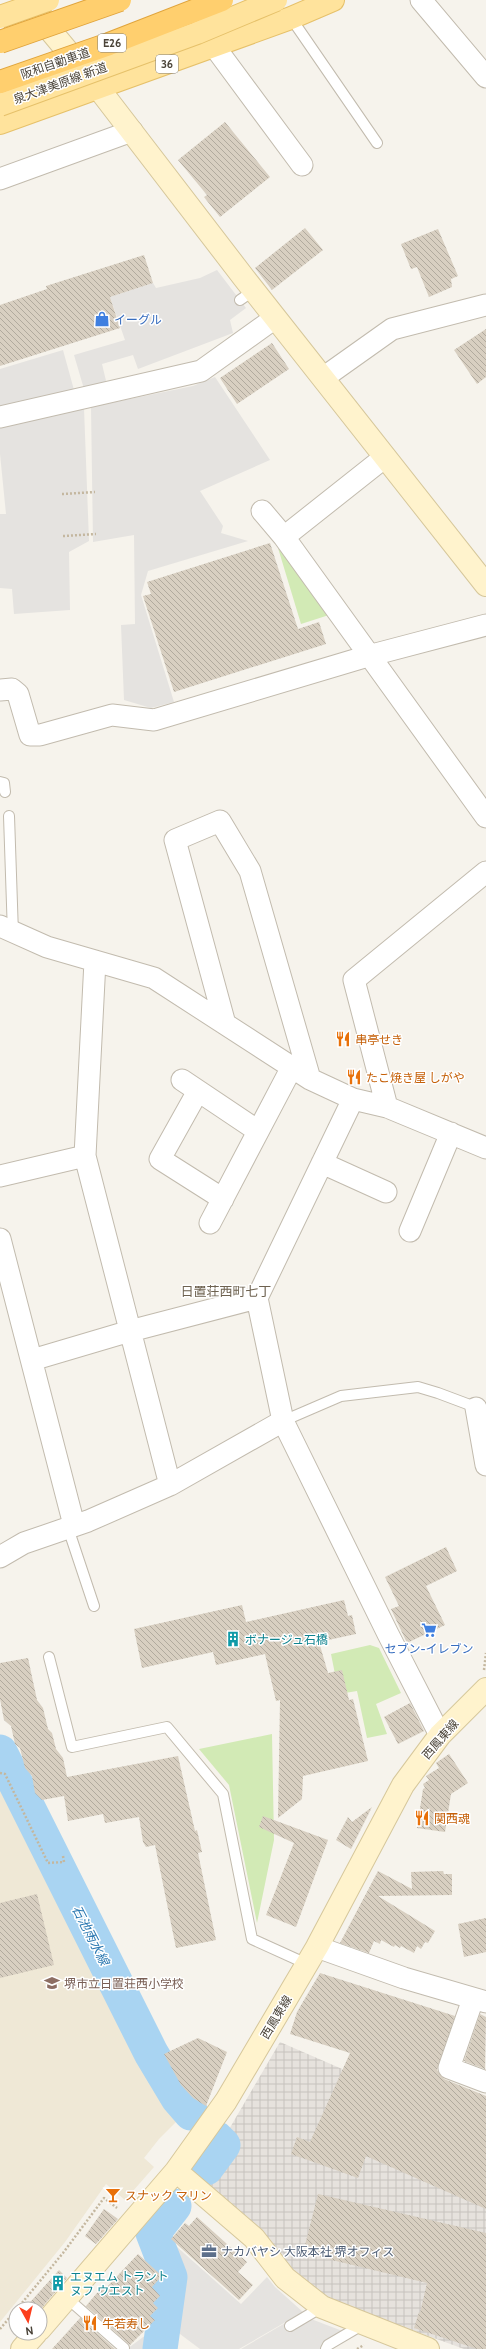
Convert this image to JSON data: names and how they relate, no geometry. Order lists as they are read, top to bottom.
{
  "streets": {
    "highway": ["E26", "阪和自動車道"],
    "main road": ["36", "泉大津美原線 新道"],
    "street": ["西鳳東線"]
  },
  "districts": ["日置荘西町七丁"],
  "water": ["石池雨水線"],
  "places": {
    "shop": ["イーグル"],
    "restaurant": [
      "串亭せき",
      "たこ焼き屋 しがや",
      "関西魂",
      "牛若寿し"
    ],
    "supermarket": ["セブン-イレブン"],
    "building": ["ボナージュ石橋", "エヌエム トラント ヌフ ウエスト"],
    "school or university": ["堺市立日置荘西小学校"],
    "bar": ["スナック マリン"],
    "office": ["ナカバヤシ 大阪本社 堺オフィス"]
  },
  "north": "bottom"
}
